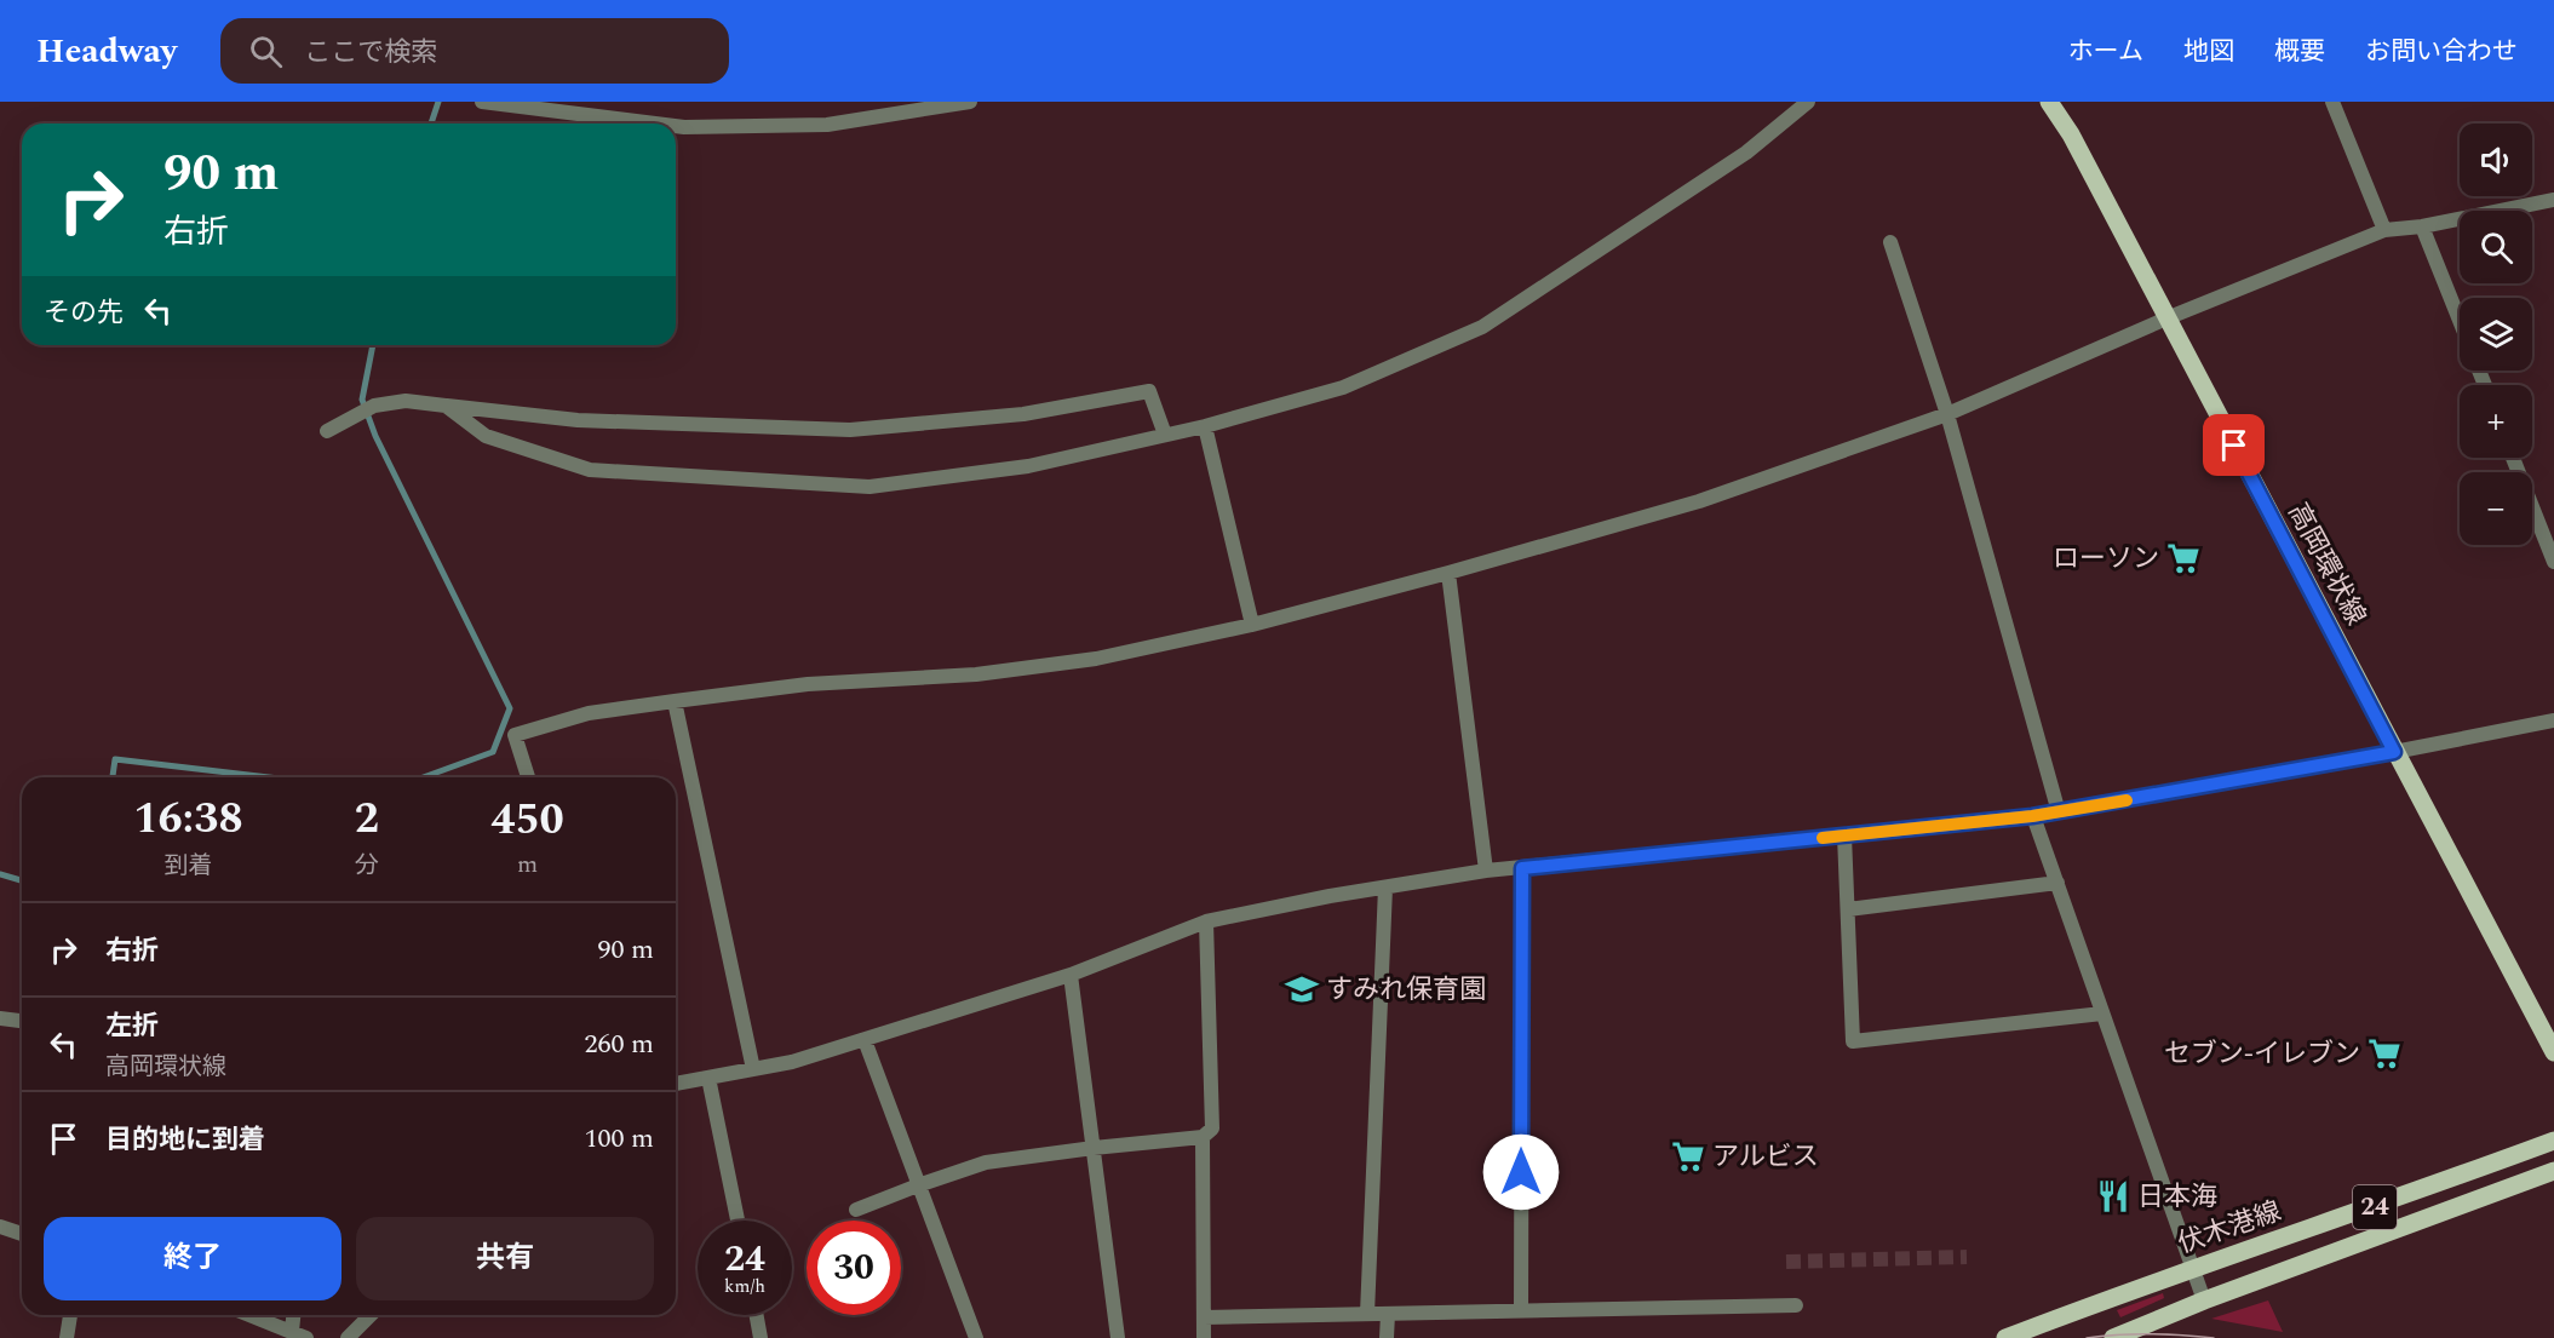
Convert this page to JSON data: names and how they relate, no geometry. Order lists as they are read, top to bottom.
{
  "streets": {
    "main road": ["高岡環状線", "24", "伏木港線"]
  },
  "places": {
    "supermarket": ["ローソン", "セブン-イレブン", "アルビス"],
    "school or university": ["すみれ保育園"],
    "restaurant": ["日本海"]
  },
  "page": {
    "header": "Headway",
    "search": "ここで検索",
    "nav": [
      "ホーム",
      "地図",
      "概要",
      "お問い合わせ"
    ],
    "map_buttons": ["+", "−"],
    "turn": ["90 m", "右折"],
    "then": "その先",
    "eta": [
      "16:38",
      "到着",
      "2",
      "分",
      "450",
      "m"
    ],
    "list": [
      {
        "name": "右折",
        "value": "90 m"
      },
      {
        "name": "左折",
        "note": "高岡環状線",
        "value": "260 m"
      },
      {
        "name": "目的地に到着",
        "value": "100 m"
      }
    ],
    "buttons": ["終了", "共有"],
    "speed": "24 km/h",
    "limit": "30"
  }
}
